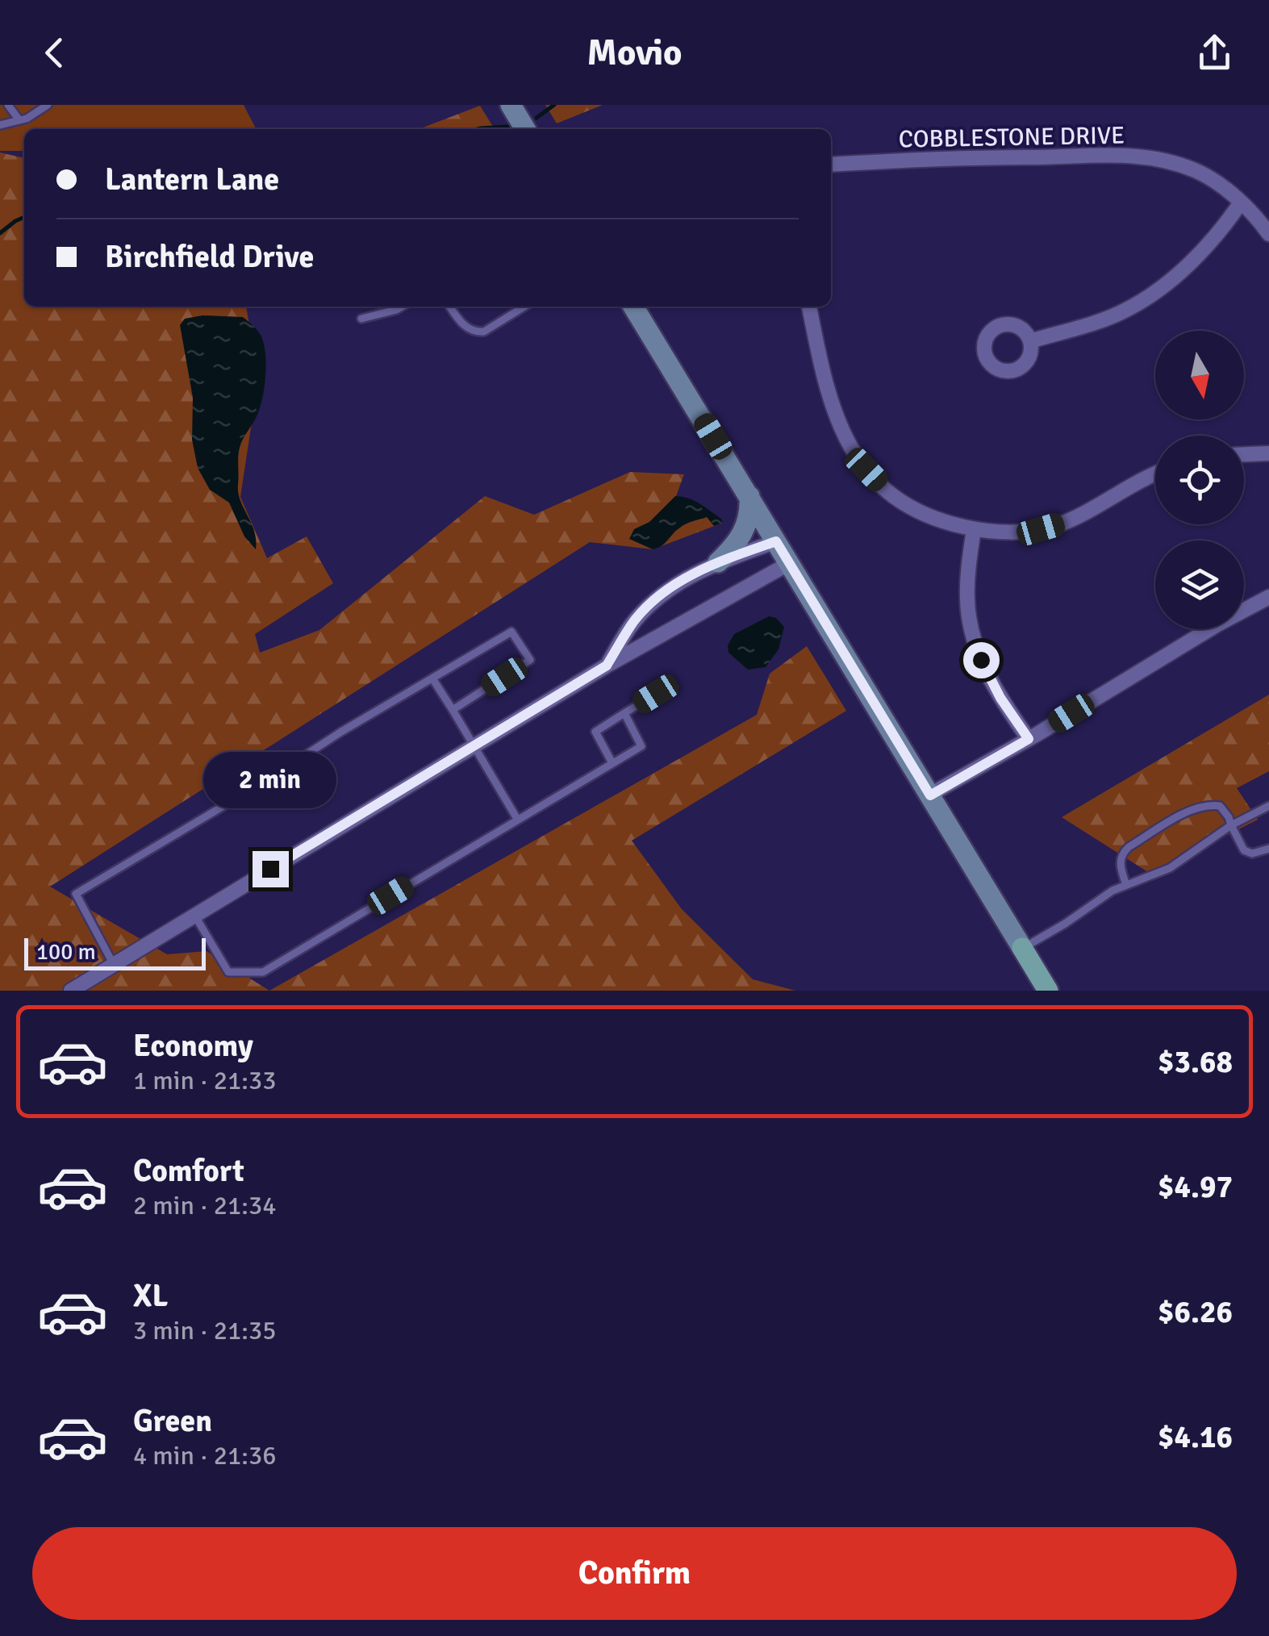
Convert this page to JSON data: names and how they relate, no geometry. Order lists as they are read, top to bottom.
{
  "streets": {
    "street": ["COBBLESTONE DRIVE"]
  },
  "scale_bar": "100 m",
  "north": "bottom",
  "page": {
    "header": "Movio",
    "banner": ["Lantern Lane", "Birchfield Drive"],
    "bubble": "2 min",
    "scale": "100 m",
    "list": [
      {
        "name": "Economy",
        "note": "1 min · 21:33",
        "value": "$3.68"
      },
      {
        "name": "Comfort",
        "note": "2 min · 21:34",
        "value": "$4.97"
      },
      {
        "name": "XL",
        "note": "3 min · 21:35",
        "value": "$6.26"
      },
      {
        "name": "Green",
        "note": "4 min · 21:36",
        "value": "$4.16"
      }
    ],
    "buttons": "Confirm"
  }
}
